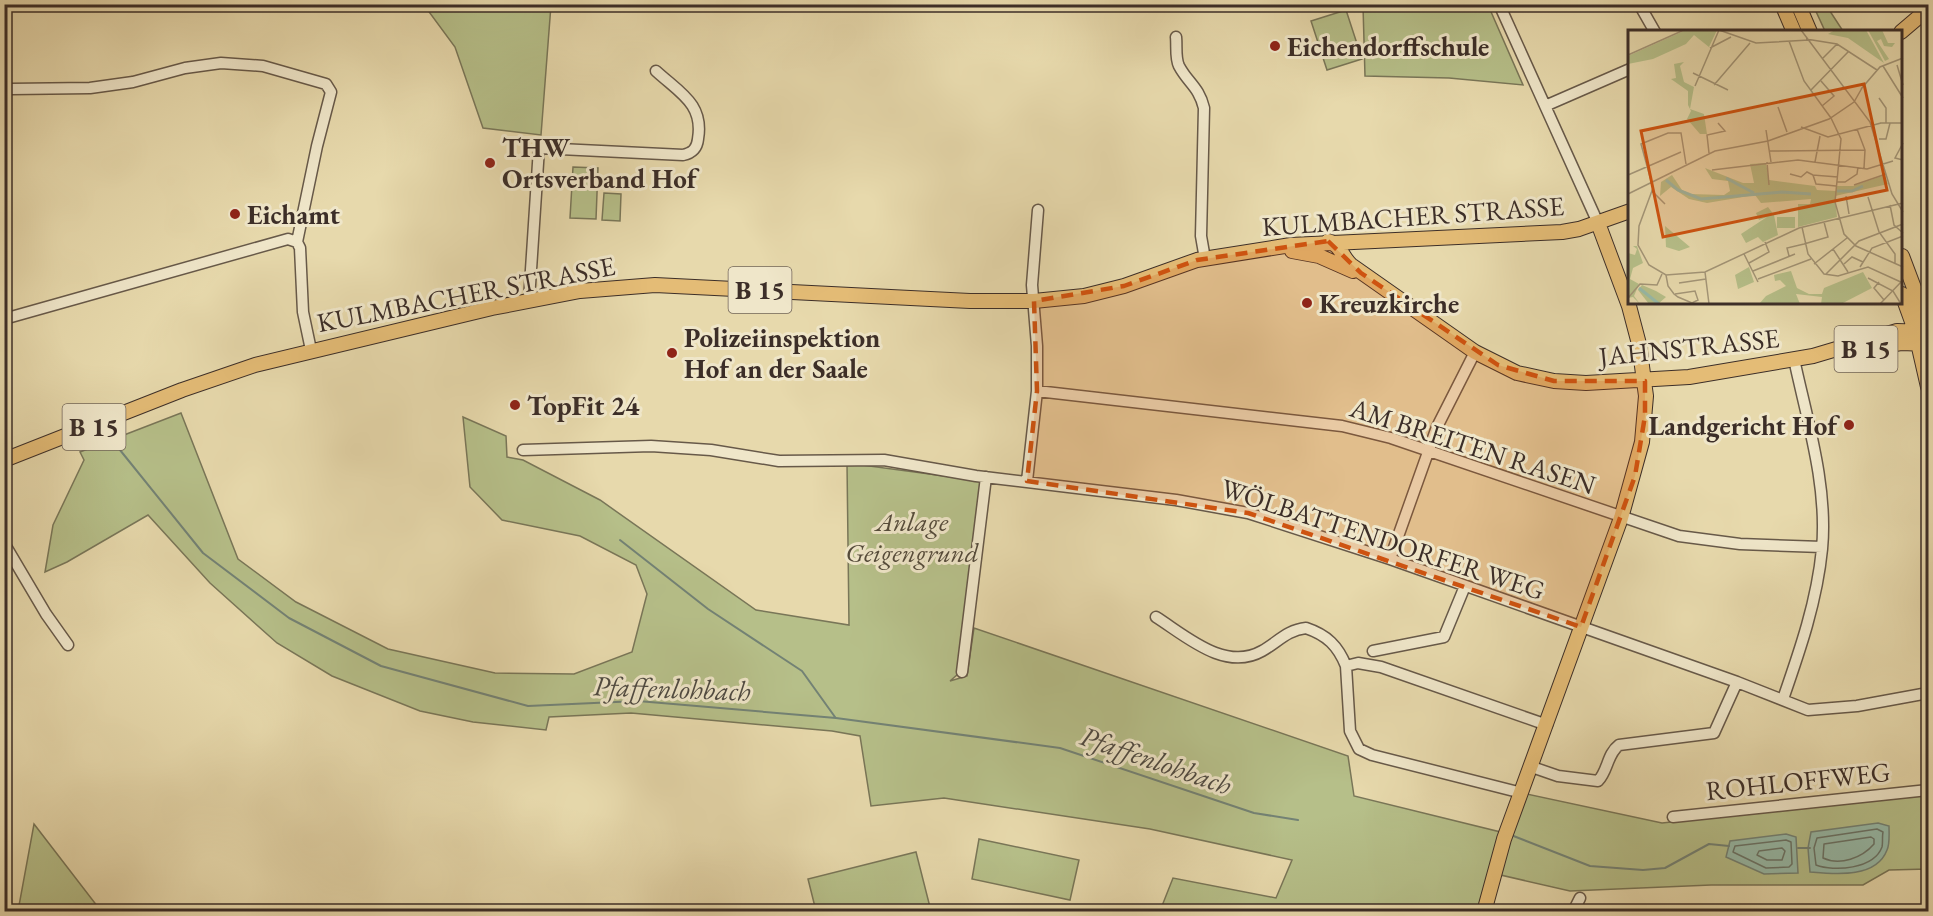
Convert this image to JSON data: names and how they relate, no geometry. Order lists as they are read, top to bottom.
{
  "streets": {
    "main road": ["KULMBACHER STRASSE", "B 15", "JAHNSTRASSE"],
    "street": ["AM BREITEN RASEN", "WÖLBATTENDORFER WEG", "ROHLOFFWEG"]
  },
  "crossings": [
    ["KULMBACHER STRASSE", "B 15"],
    ["KULMBACHER STRASSE", "JAHNSTRASSE"],
    ["B 15", "JAHNSTRASSE"]
  ],
  "water": ["Pfaffenlohbach"],
  "parks": ["Anlage Geigengrund"],
  "places": [
    "Eichendorffschule",
    "THW Ortsverband Hof",
    "Eichamt",
    "Kreuzkirche",
    "Polizeiinspektion Hof an der Saale",
    "TopFit 24",
    "Landgericht Hof"
  ]
}
